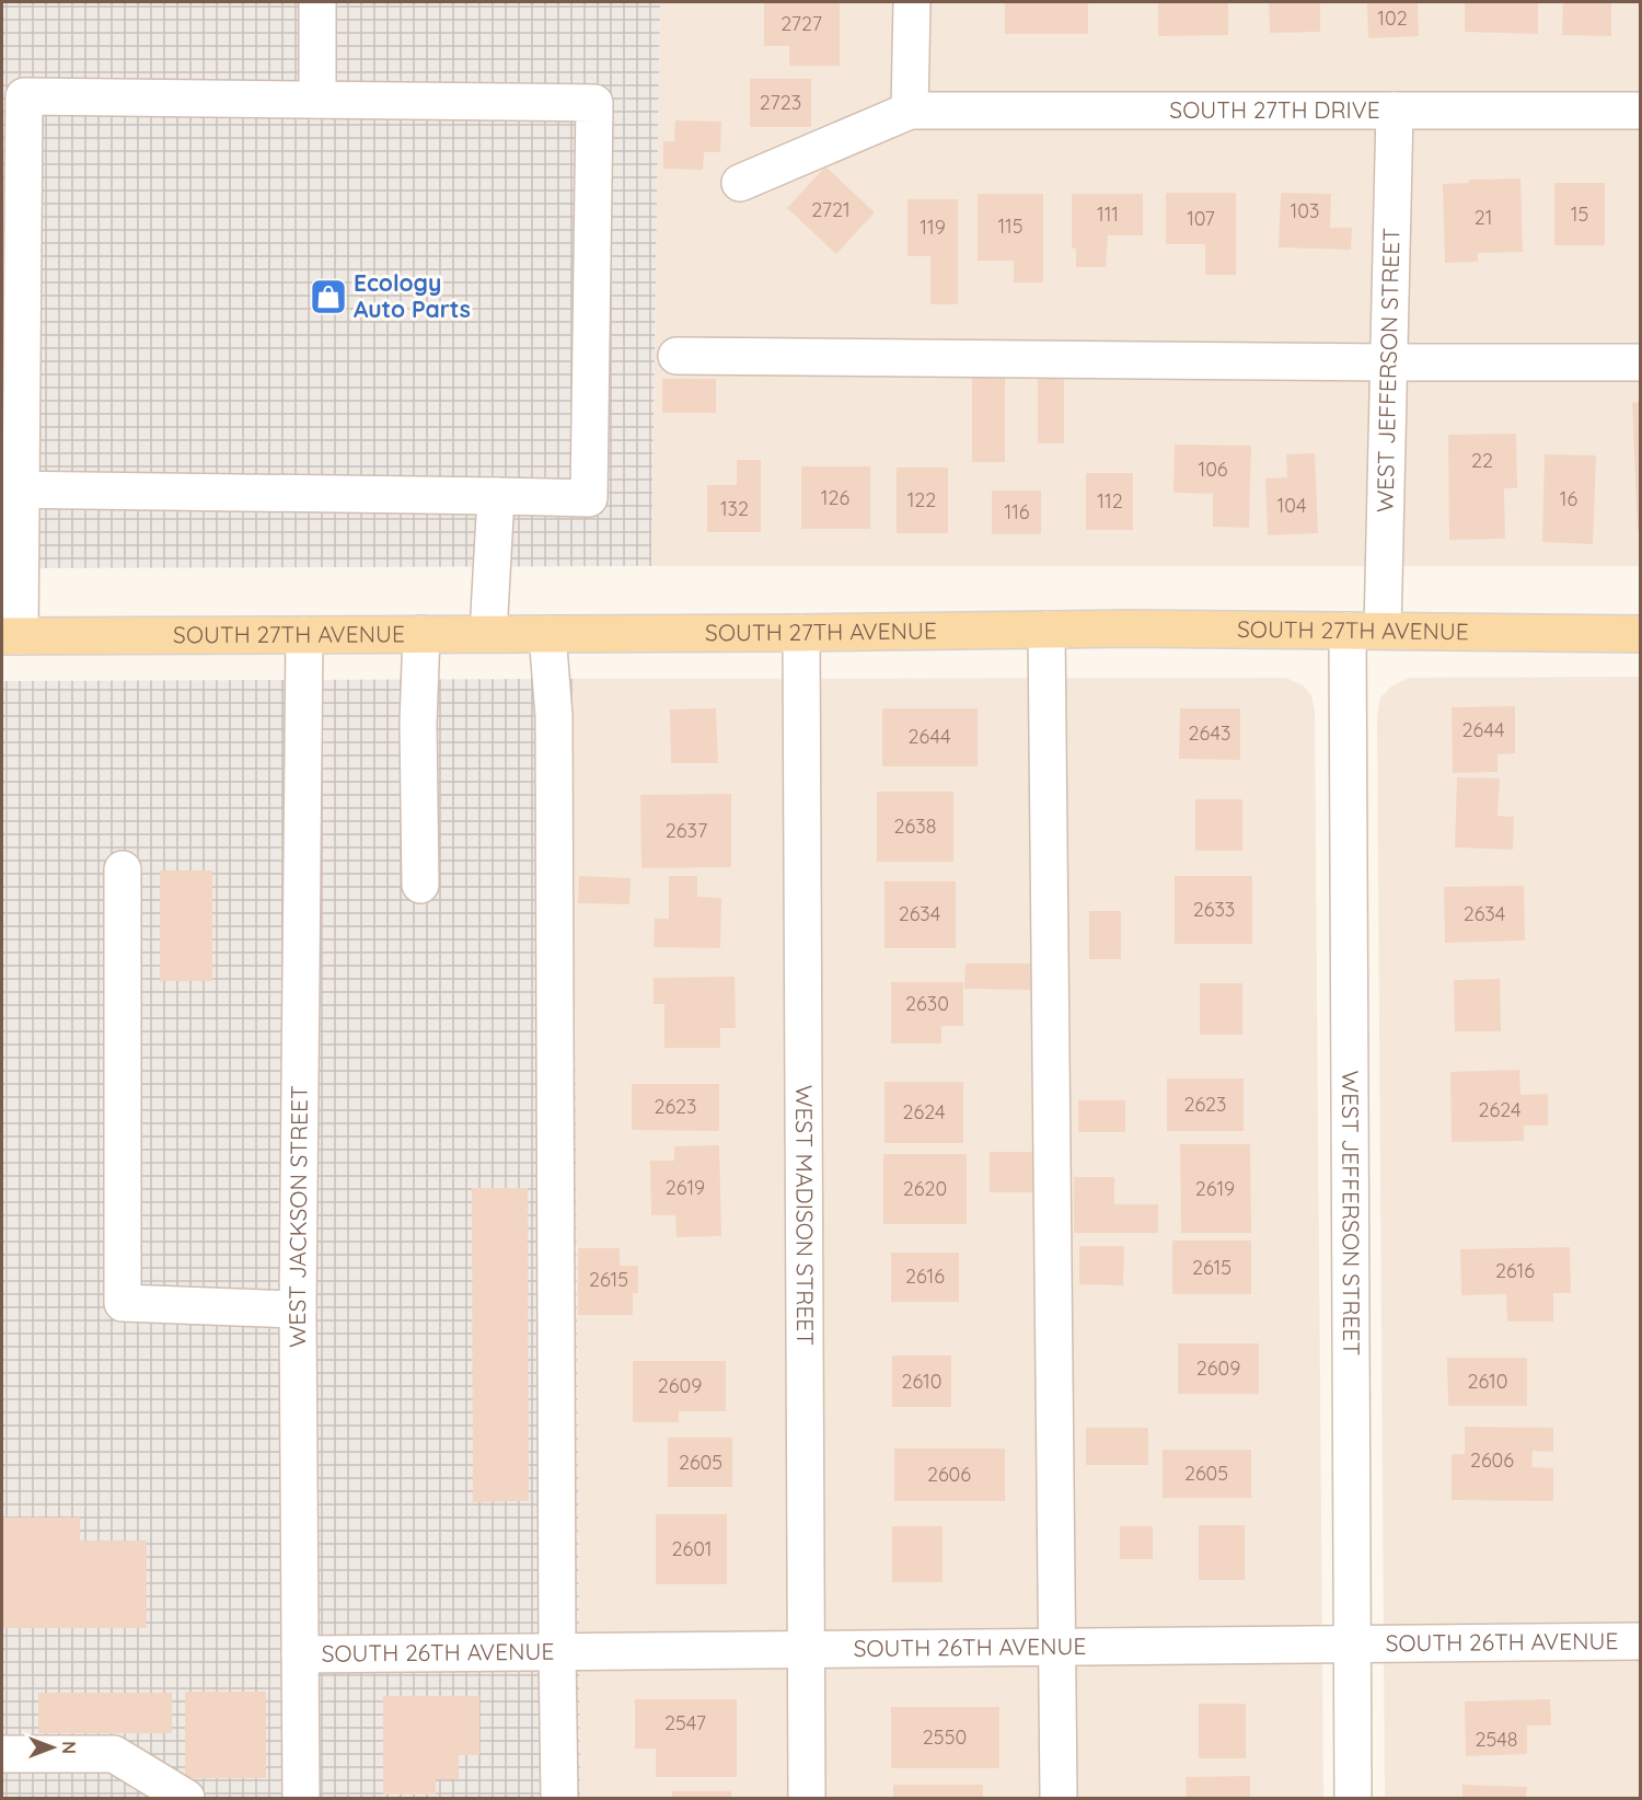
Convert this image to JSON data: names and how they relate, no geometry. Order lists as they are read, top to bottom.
{
  "streets": {
    "main road": ["SOUTH 27TH AVENUE"],
    "street": [
      "SOUTH 27TH DRIVE",
      "WEST JEFFERSON STREET",
      "WEST MADISON STREET",
      "WEST JACKSON STREET",
      "SOUTH 26TH AVENUE"
    ]
  },
  "crossings": [
    ["SOUTH 27TH DRIVE", "WEST JEFFERSON STREET"],
    ["WEST JEFFERSON STREET", "SOUTH 27TH AVENUE"],
    ["WEST JEFFERSON STREET", "SOUTH 26TH AVENUE"],
    ["SOUTH 27TH AVENUE", "WEST MADISON STREET"],
    ["SOUTH 27TH AVENUE", "WEST JACKSON STREET"],
    ["WEST MADISON STREET", "SOUTH 26TH AVENUE"],
    ["WEST JACKSON STREET", "SOUTH 26TH AVENUE"]
  ],
  "places": {
    "shop": ["Ecology Auto Parts"]
  },
  "house_numbers": [
    "102",
    "2727",
    "2723",
    "2721",
    "103",
    "111",
    "15",
    "21",
    "107",
    "115",
    "119",
    "22",
    "106",
    "126",
    "16",
    "122",
    "112",
    "104",
    "132",
    "116",
    "2644",
    "2643",
    "2644",
    "2638",
    "2637",
    "2633",
    "2634",
    "2634",
    "2630",
    "2623",
    "2623",
    "2624",
    "2624",
    "2619",
    "2620",
    "2619",
    "2615",
    "2616",
    "2616",
    "2615",
    "2609",
    "2610",
    "2610",
    "2609",
    "2606",
    "2605",
    "2605",
    "2606",
    "2601",
    "2547",
    "2550",
    "2548"
  ],
  "north": "right"
}
